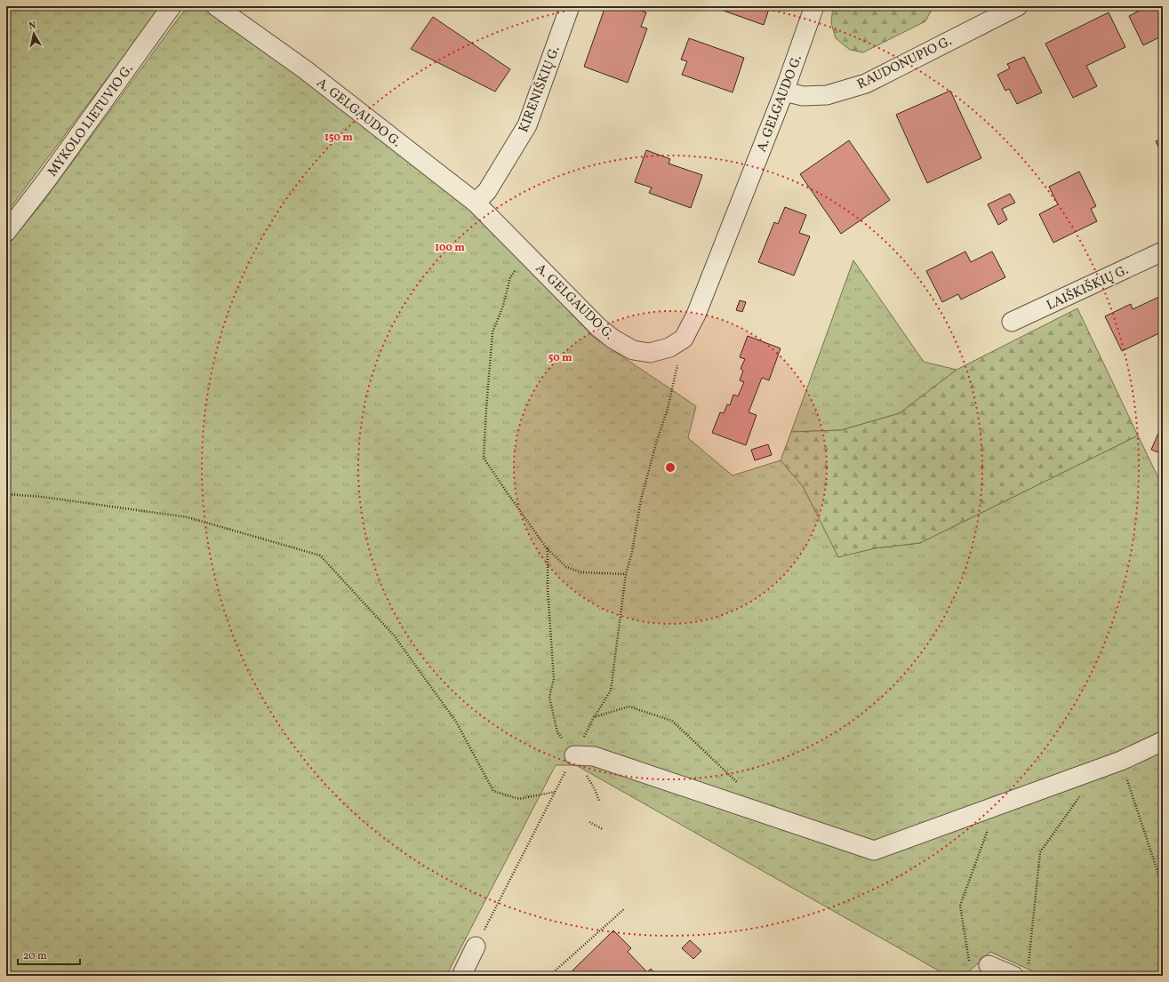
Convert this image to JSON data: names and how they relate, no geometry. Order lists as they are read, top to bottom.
{
  "streets": {
    "street": [
      "RAUDONUPIO G.",
      "KIRENIŠKIŲ G.",
      "A. GELGAUDO G.",
      "MYKOLO LIETUVIO G.",
      "LAIŠKIŠKIŲ G."
    ]
  },
  "crossings": [
    ["RAUDONUPIO G.", "A. GELGAUDO G."],
    ["KIRENIŠKIŲ G.", "A. GELGAUDO G."]
  ],
  "scale_bar": "20 m",
  "north": "top",
  "rings": ["150 m", "100 m", "50 m"]
}
